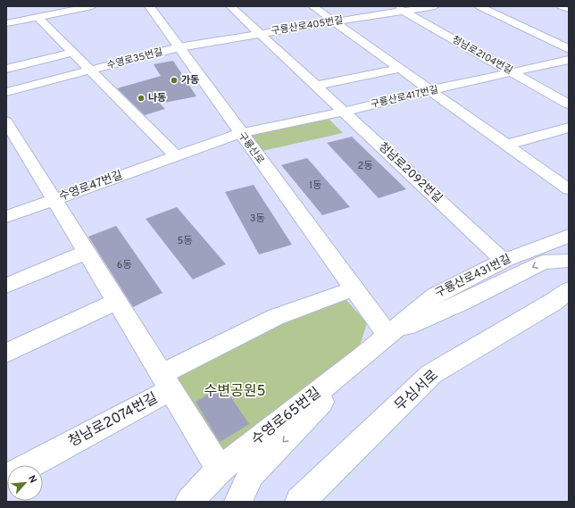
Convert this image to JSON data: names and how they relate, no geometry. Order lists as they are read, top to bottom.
{
  "streets": {
    "street": [
      "구룡산로405번길",
      "청남로2104번길",
      "수영로35번길",
      "구룡산로417번길",
      "구룡산로",
      "청남로2092번길",
      "수영로47번길",
      "구룡산로431번길",
      "무심서로",
      "수영로65번길",
      "청남로2074번길"
    ]
  },
  "crossings": [
    ["구룡산로405번길", "청남로2104번길"],
    ["구룡산로405번길", "수영로35번길"],
    ["구룡산로405번길", "구룡산로"],
    ["구룡산로405번길", "청남로2092번길"],
    ["청남로2104번길", "구룡산로417번길"],
    ["수영로35번길", "구룡산로"],
    ["수영로35번길", "수영로47번길"],
    ["구룡산로417번길", "구룡산로"],
    ["구룡산로417번길", "청남로2092번길"],
    ["구룡산로417번길", "수영로47번길"],
    ["구룡산로", "수영로47번길"],
    ["구룡산로", "구룡산로431번길"],
    ["구룡산로", "수영로65번길"],
    ["청남로2092번길", "구룡산로431번길"],
    ["수영로47번길", "청남로2074번길"],
    ["구룡산로431번길", "수영로65번길"],
    ["수영로65번길", "청남로2074번길"]
  ],
  "parks": ["수변공원5"],
  "places": ["가동", "나동"],
  "house_numbers": [
    "2동",
    "1동",
    "3동",
    "5동",
    "6동"
  ],
  "north": "top right"
}
